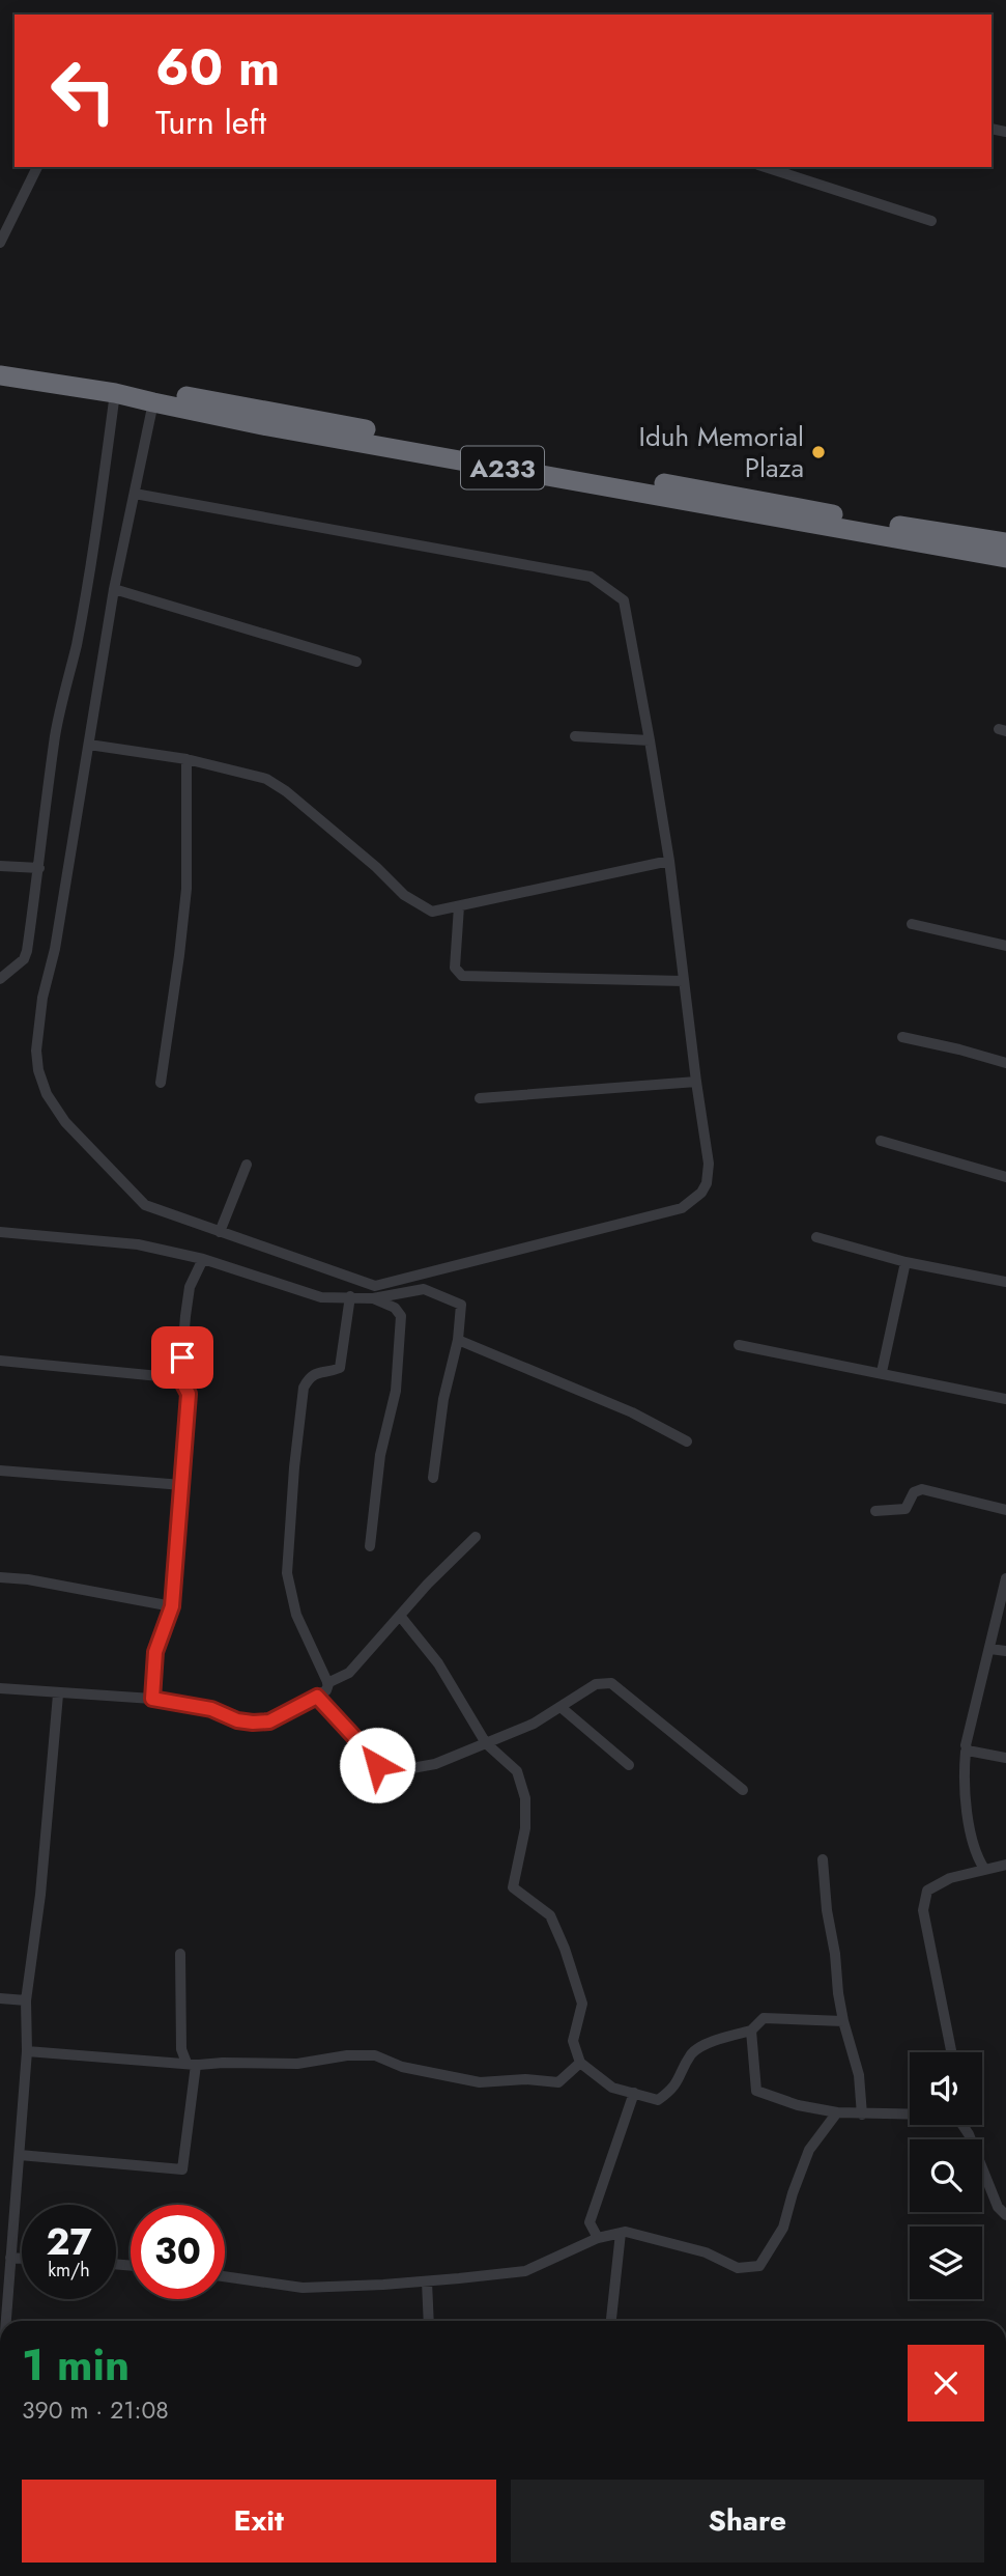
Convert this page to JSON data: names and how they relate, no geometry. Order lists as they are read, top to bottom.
{
  "streets": {
    "highway": ["A233"]
  },
  "places": ["Iduh Memorial Plaza"],
  "page": {
    "turn": ["60 m", "Turn left"],
    "speed": "27 km/h",
    "limit": "30",
    "heading": ["1 min", "390 m · 21:08"],
    "buttons": ["Exit", "Share"]
  }
}
